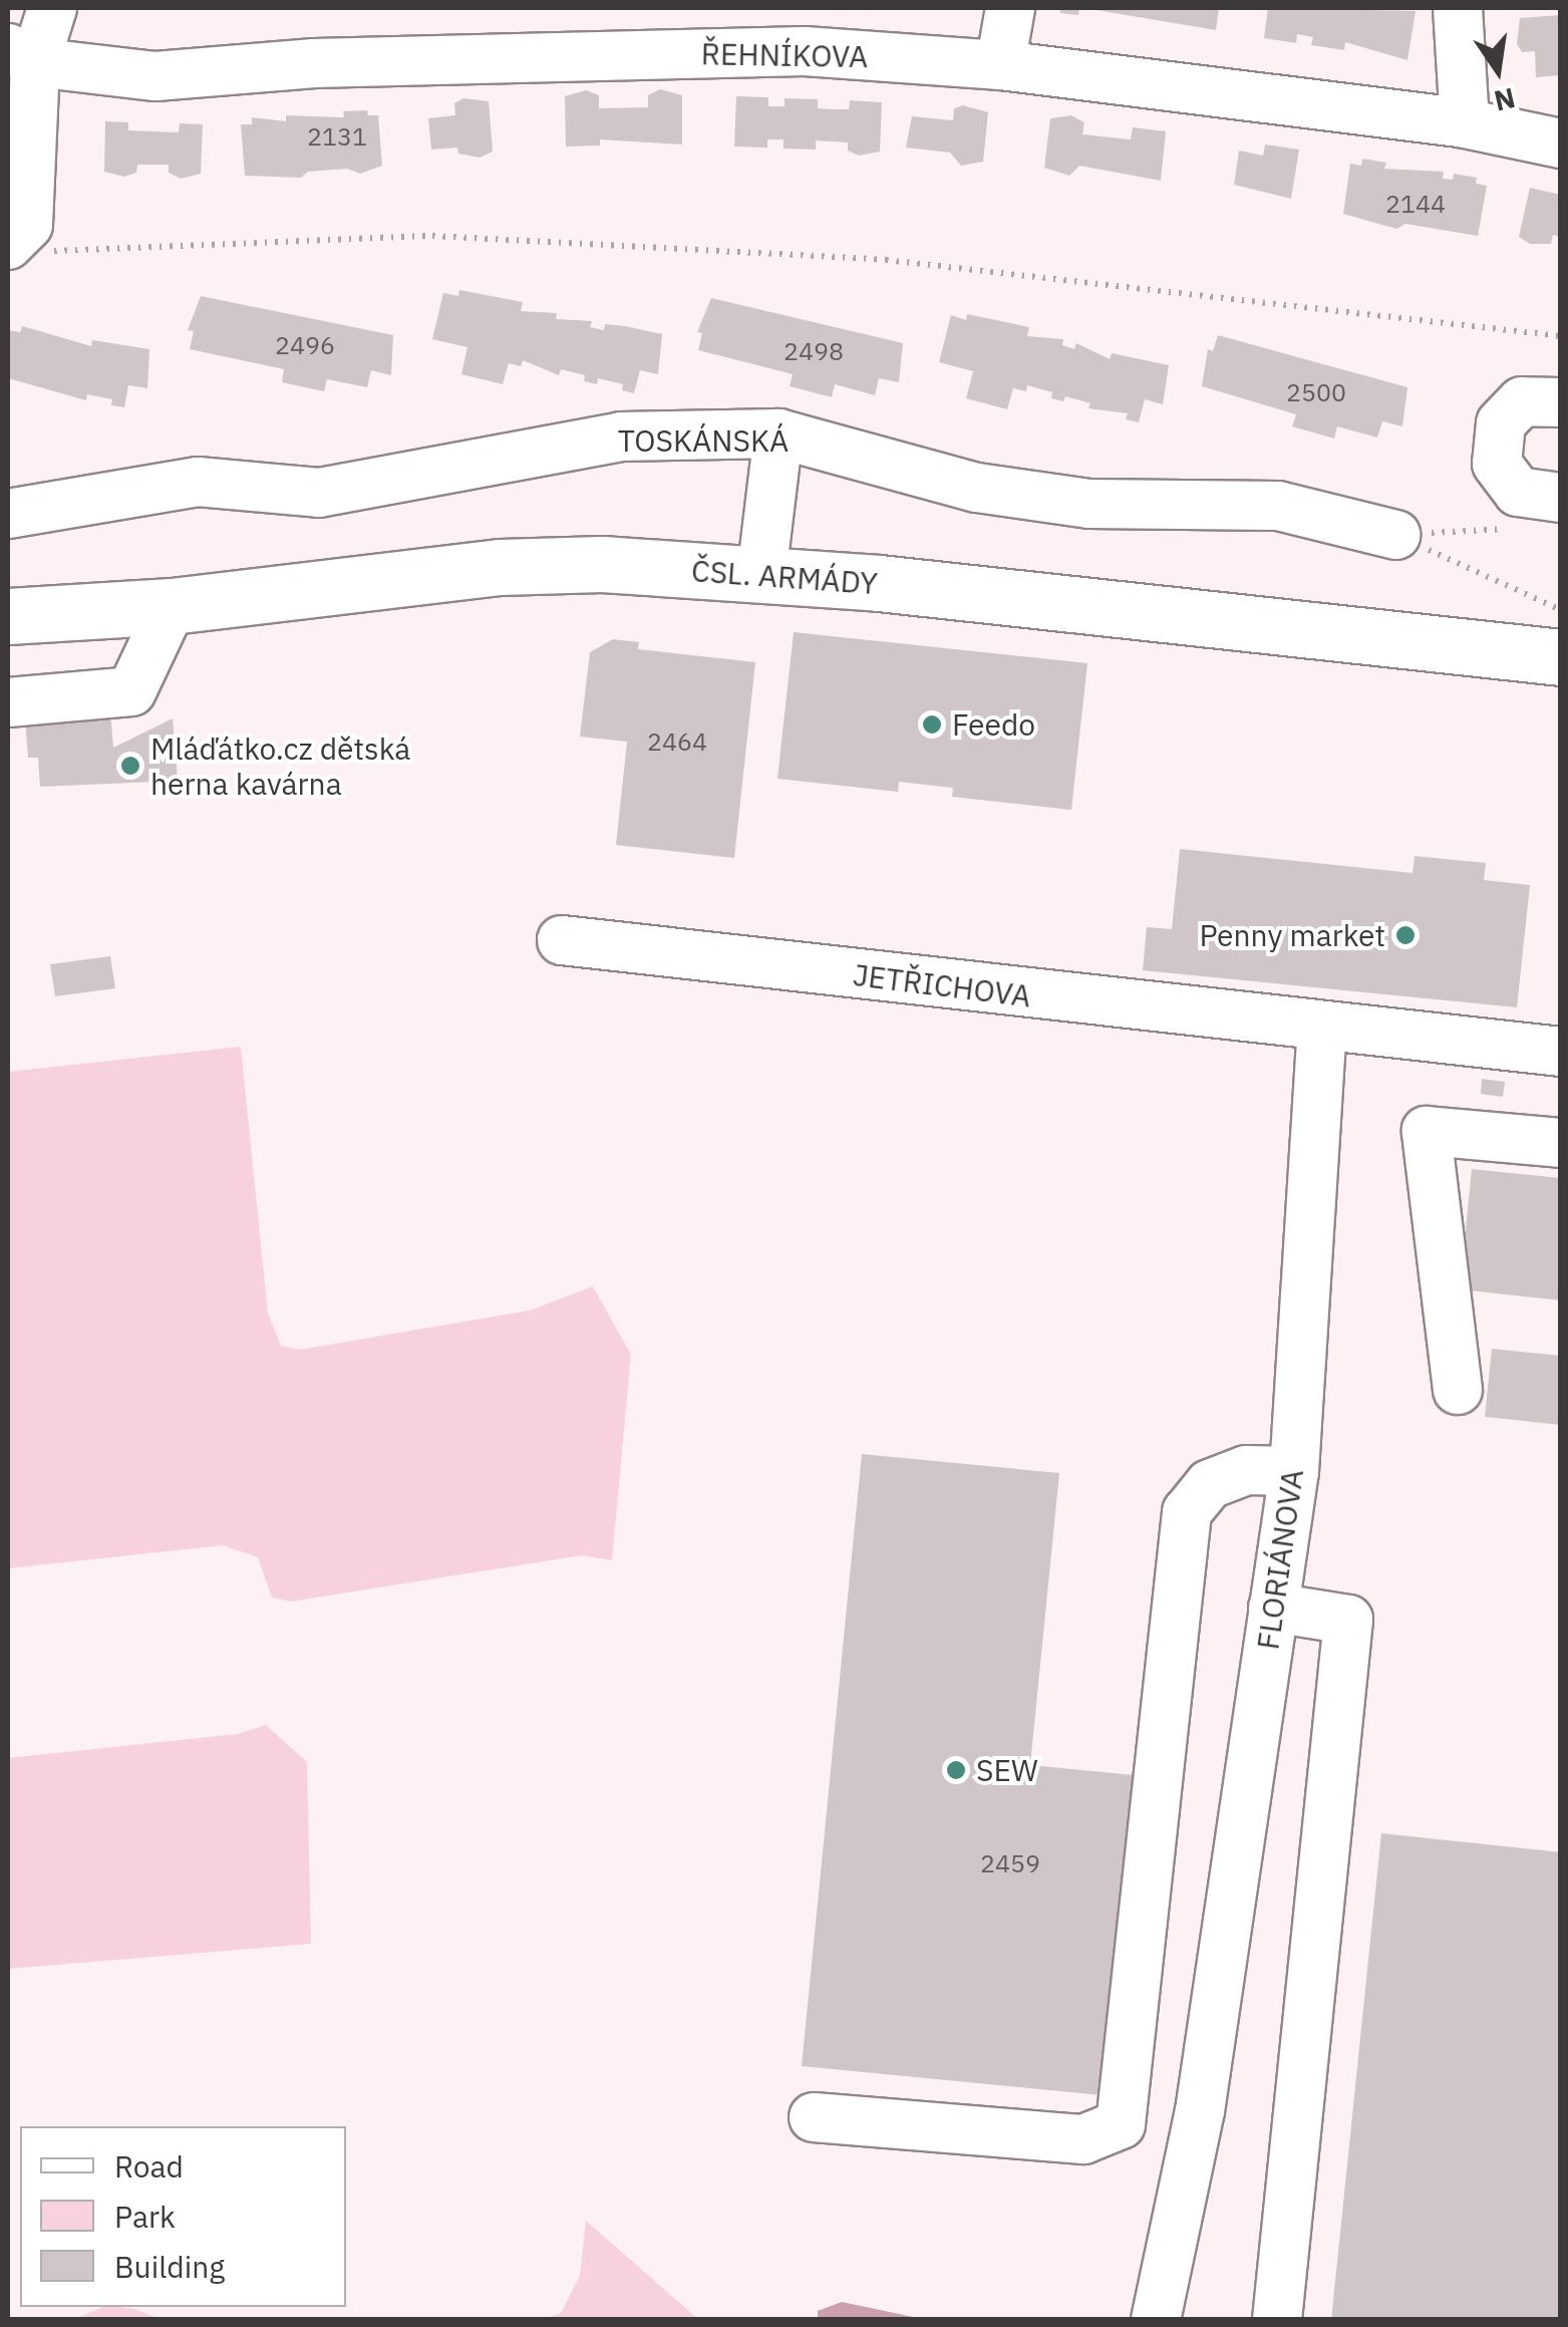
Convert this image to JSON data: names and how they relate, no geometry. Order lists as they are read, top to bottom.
{
  "streets": {
    "main road": ["ČSL. ARMÁDY"],
    "street": [
      "ŘEHNÍKOVA",
      "TOSKÁNSKÁ",
      "JETŘICHOVA",
      "FLORIÁNOVA"
    ]
  },
  "crossings": [
    ["JETŘICHOVA", "FLORIÁNOVA"]
  ],
  "places": [
    "Feedo",
    "Mláďátko.cz dětská herna kavárna",
    "Penny market",
    "SEW"
  ],
  "house_numbers": [
    "2131",
    "2144",
    "2496",
    "2498",
    "2500",
    "2464",
    "2459"
  ],
  "legend": ["Road", "Park", "Building"],
  "north": "bottom"
}
